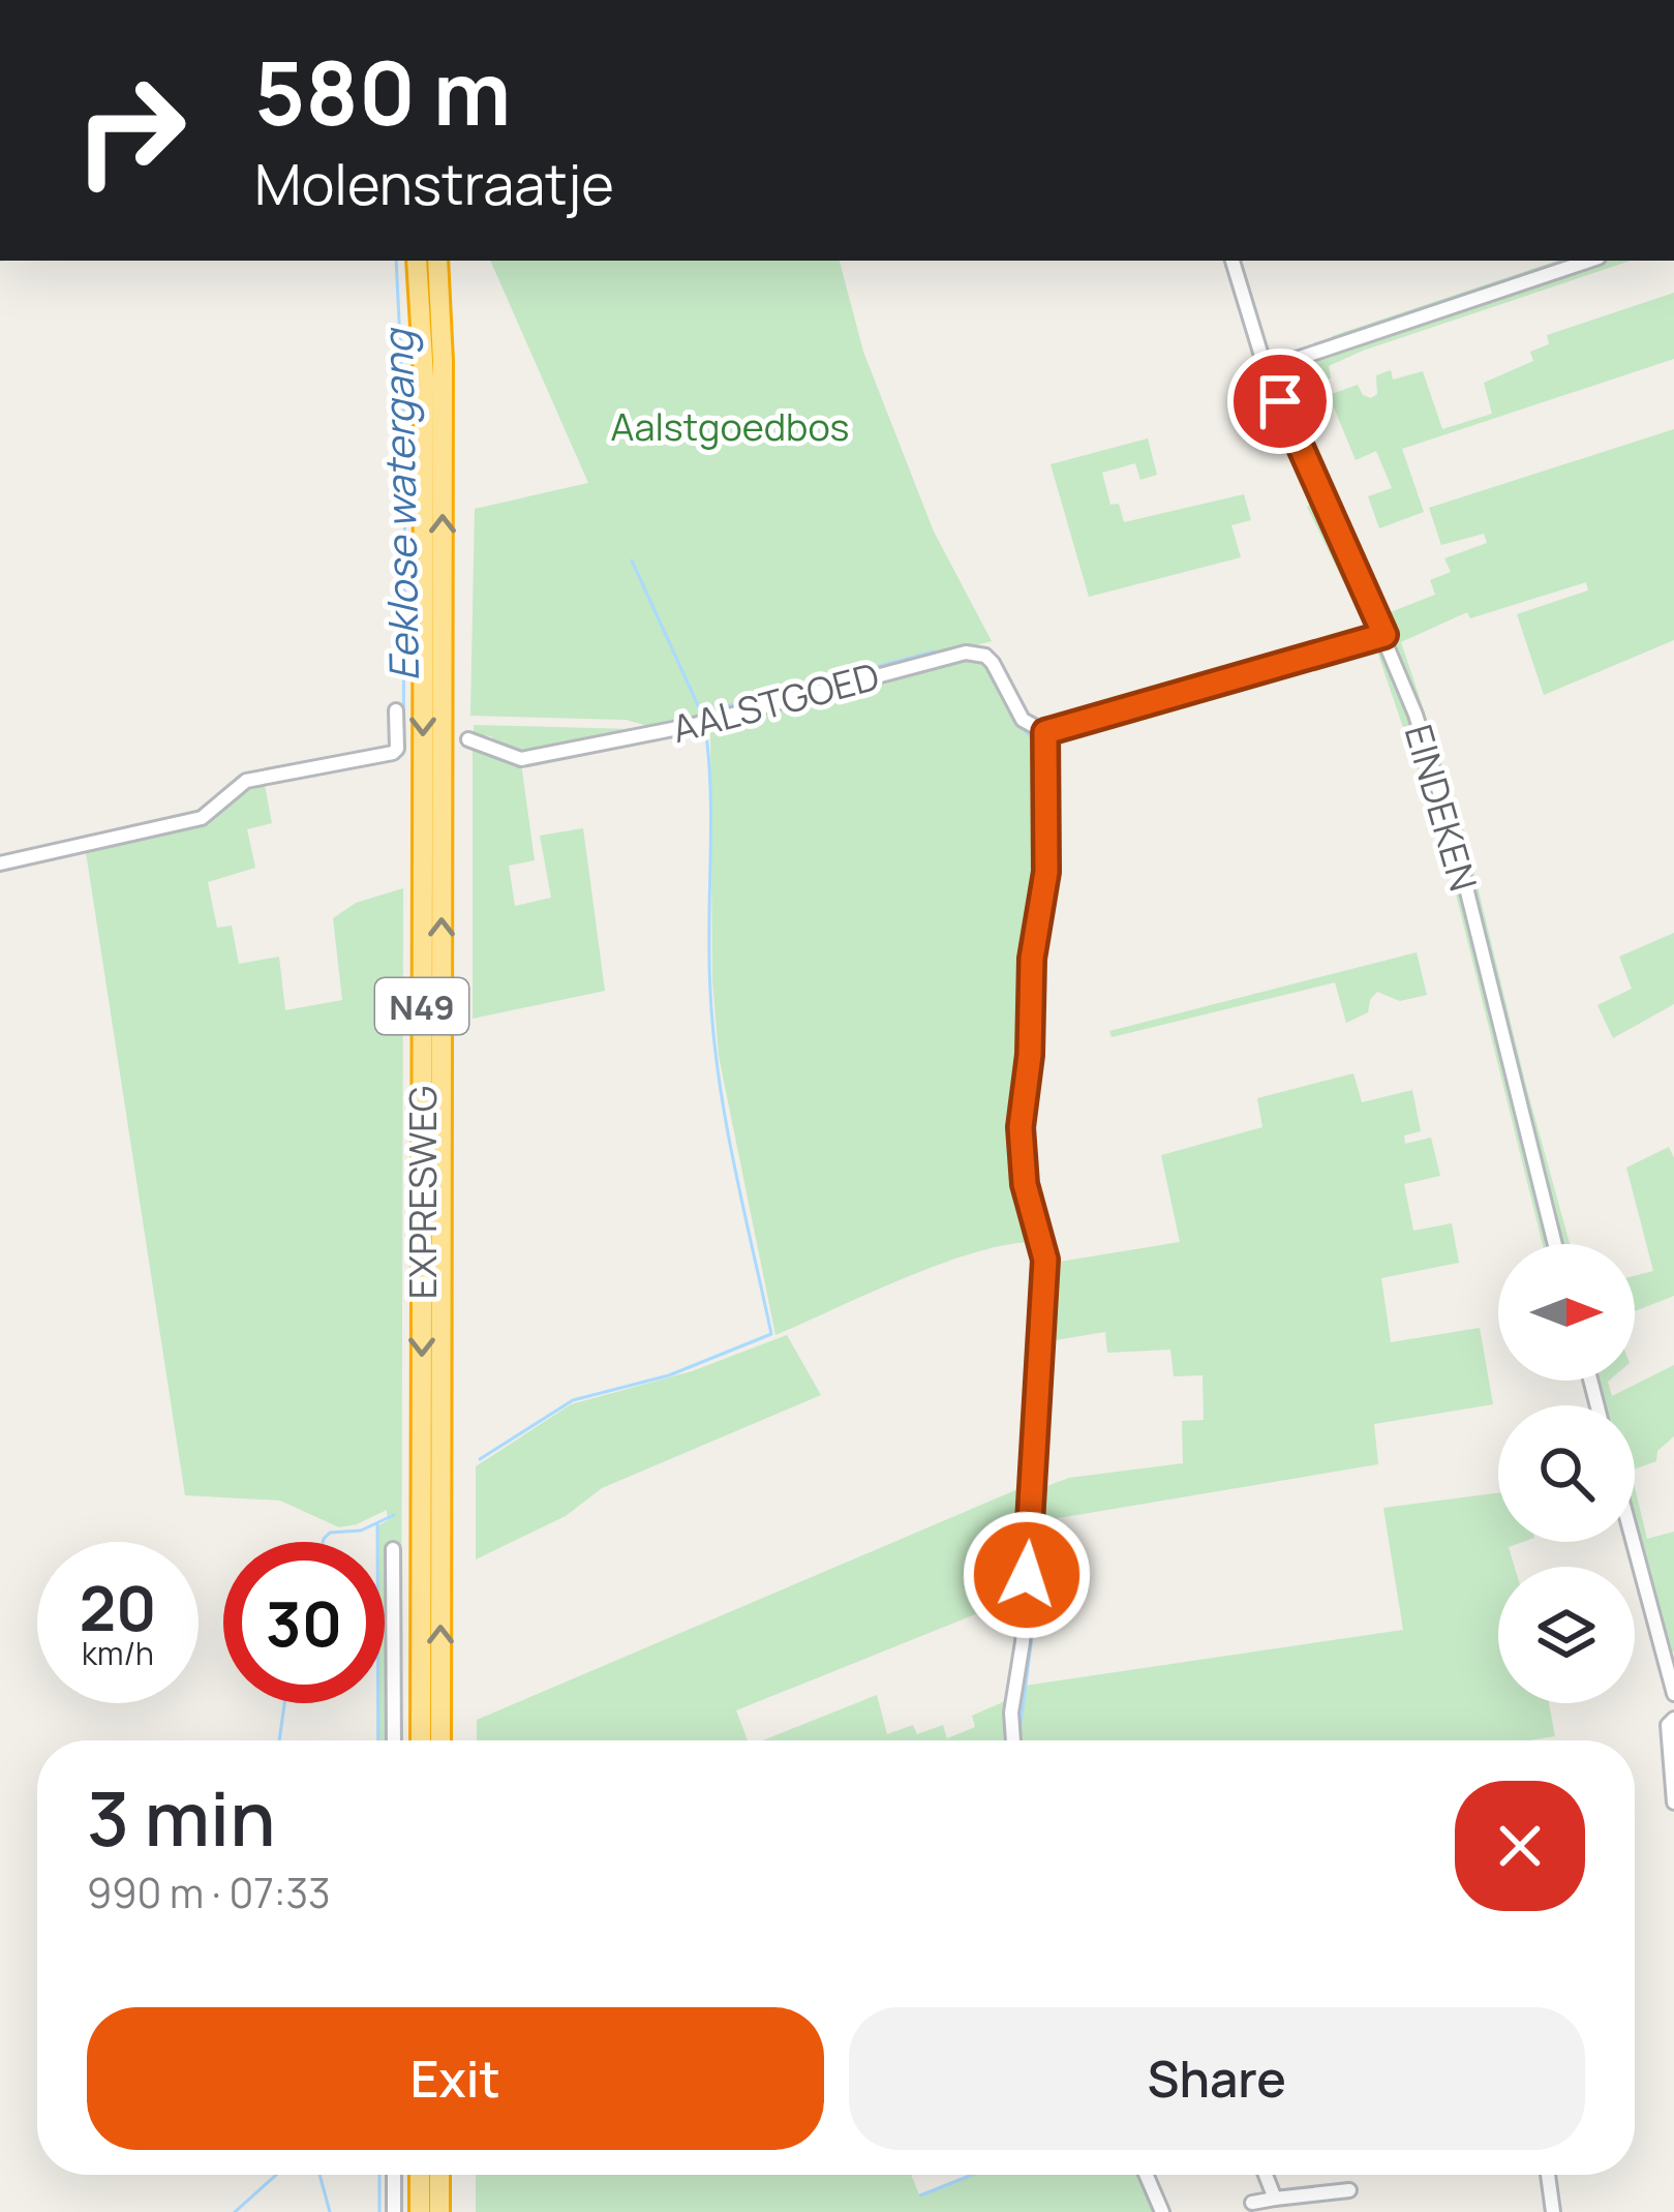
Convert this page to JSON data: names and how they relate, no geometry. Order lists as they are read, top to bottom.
{
  "streets": {
    "highway": ["N49", "EXPRESWEG"],
    "street": ["AALSTGOED", "EINDEKEN"]
  },
  "water": ["Eeklose watergang"],
  "parks": ["Aalstgoedbos"],
  "north": "right",
  "page": {
    "turn": ["580 m", "Molenstraatje"],
    "speed": "20 km/h",
    "limit": "30",
    "heading": ["3 min", "990 m · 07:33"],
    "buttons": ["Exit", "Share"]
  }
}
